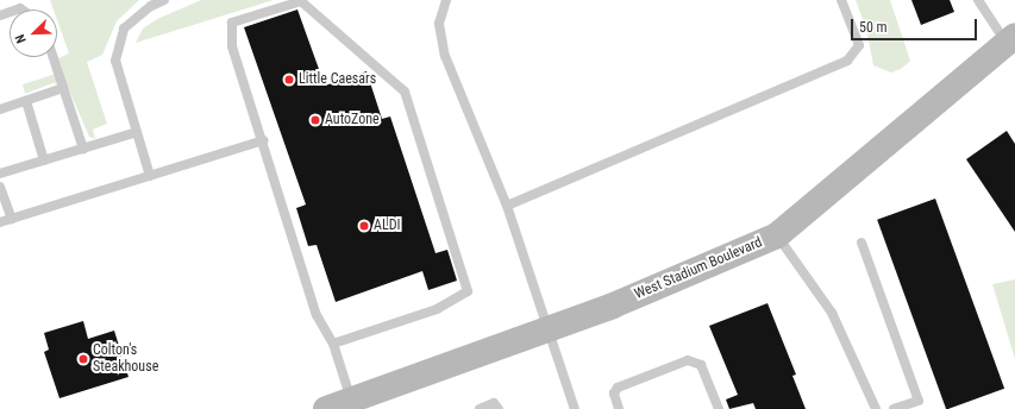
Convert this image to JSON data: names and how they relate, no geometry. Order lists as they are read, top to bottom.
{
  "streets": {
    "main road": ["West Stadium Boulevard"]
  },
  "places": [
    "Little Caesars",
    "AutoZone",
    "ALDI",
    "Colton's Steakhouse"
  ],
  "scale_bar": "50 m",
  "north": "bottom left"
}
